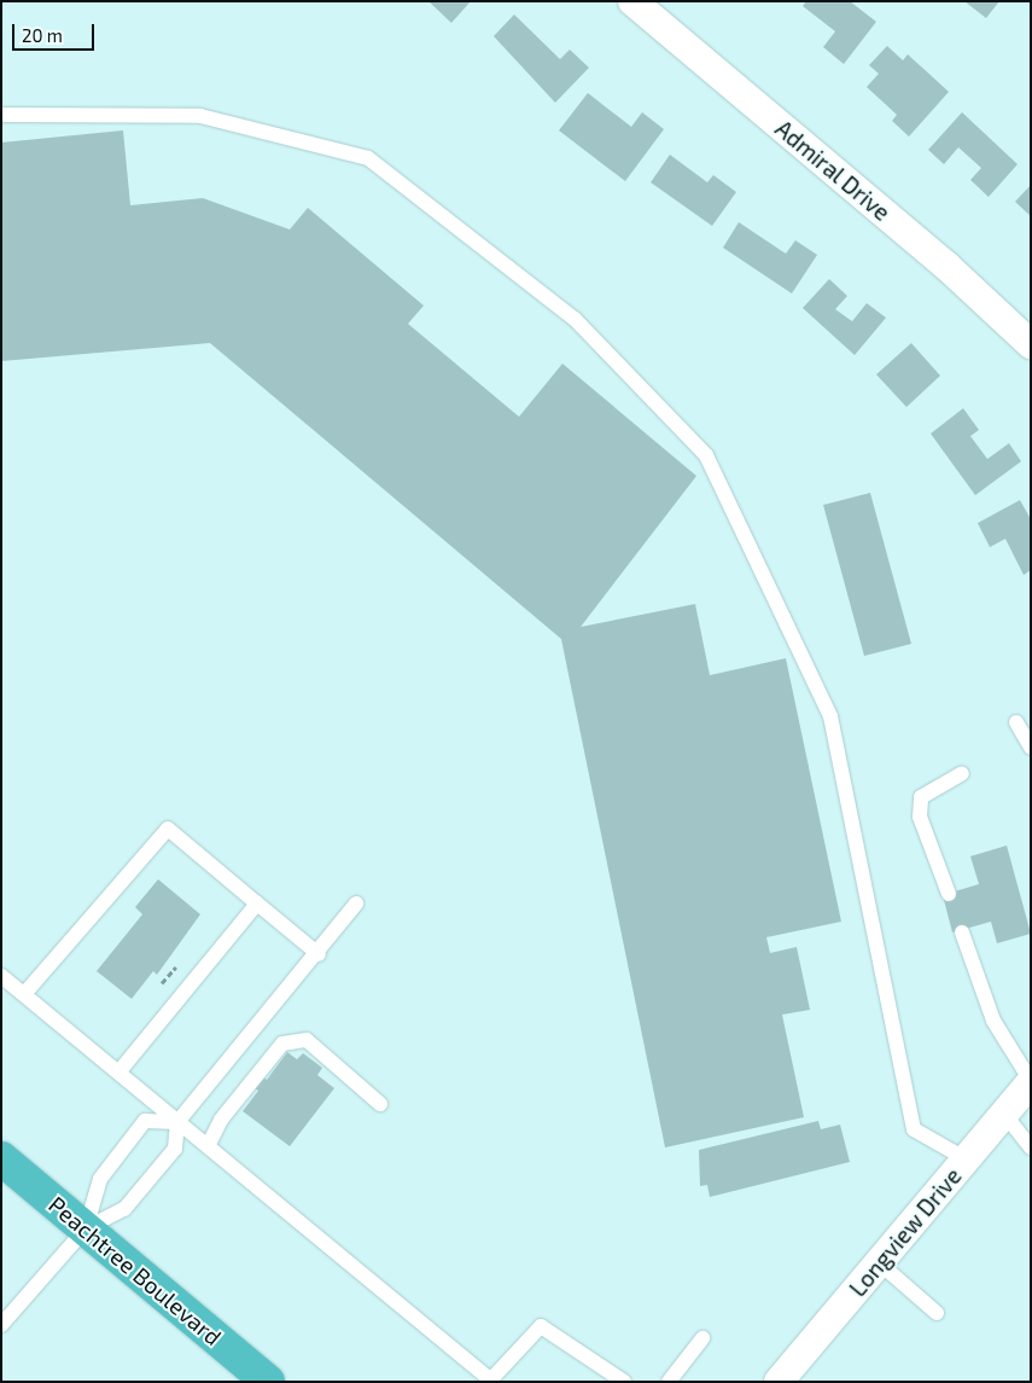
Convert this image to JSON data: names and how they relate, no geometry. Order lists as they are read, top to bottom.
{
  "streets": {
    "highway": ["Peachtree Boulevard"],
    "street": ["Admiral Drive", "Longview Drive"]
  },
  "scale_bar": "20 m"
}
